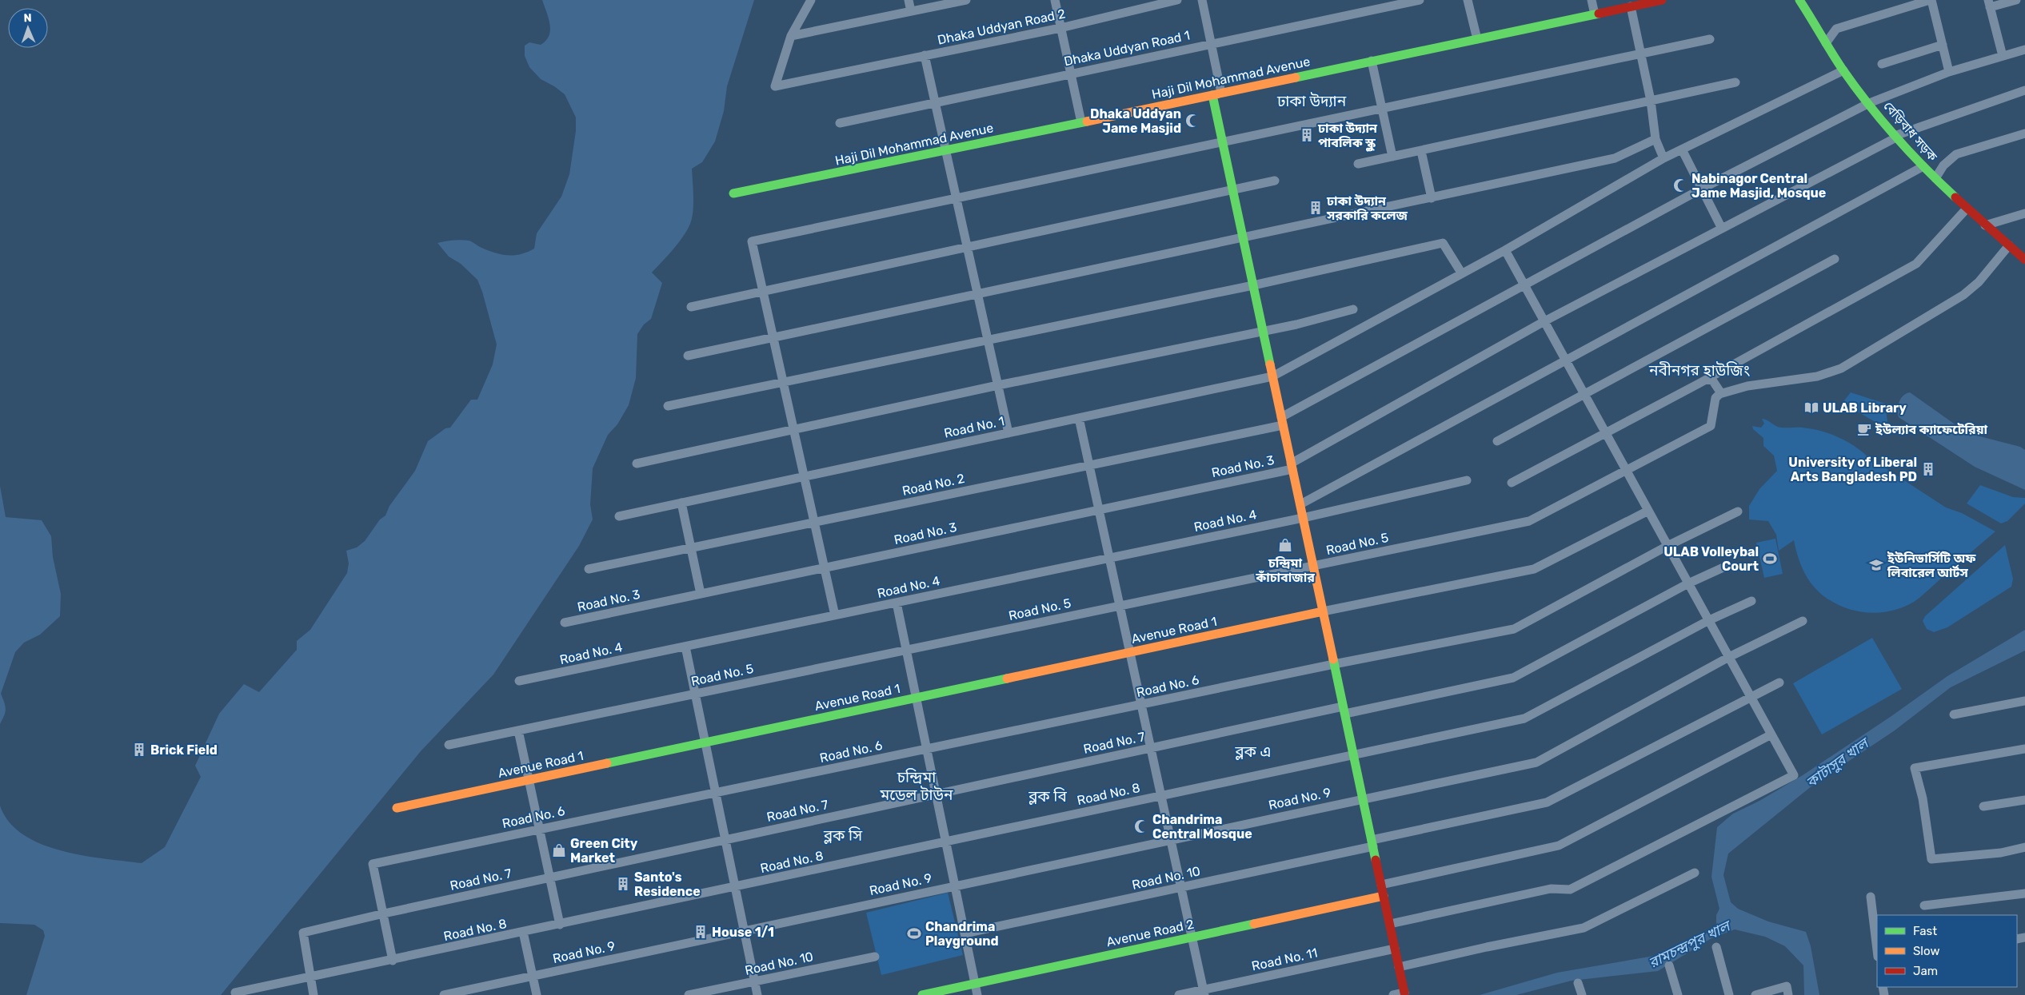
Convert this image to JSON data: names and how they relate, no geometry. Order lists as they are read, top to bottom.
{
  "streets": {
    "main road": [
      "Haji Dil Mohammad Avenue",
      "বেড়িবাধ সড়ক",
      "Avenue Road 1",
      "Avenue Road 2"
    ],
    "street": [
      "Dhaka Uddyan Road 2",
      "Dhaka Uddyan Road 1",
      "Road No. 1",
      "Road No. 3",
      "Road No. 2",
      "Road No. 4",
      "Road No. 5",
      "Road No. 6",
      "Road No. 7",
      "Road No. 8",
      "Road No. 9",
      "Road No. 10",
      "Road No. 11"
    ]
  },
  "crossings": [
    ["বেড়িবাধ সড়ক", "Road No. 1"],
    ["বেড়িবাধ সড়ক", "Road No. 3"],
    ["বেড়িবাধ সড়ক", "Road No. 2"],
    ["Road No. 6", "Road No. 7"],
    ["Road No. 7", "Road No. 8"]
  ],
  "districts": [
    "ঢাকা উদ্যান",
    "নবীনগর হাউজিং",
    "ব্লক এ",
    "চন্দ্রিমা মডেল টাউন",
    "ব্লক বি",
    "ব্লক সি"
  ],
  "water": ["কাটাসুর খাল", "রামচন্দ্রপুর খাল"],
  "places": {
    "mosque": ["Dhaka Uddyan Jame Masjid", "Nabinagor Central Jame Masjid, Mosque", "Chandrima Central Mosque"],
    "building": [
      "ঢাকা উদ্যান পাবলিক স্কুল",
      "ঢাকা উদ্যান সরকারি কলেজ",
      "University of Liberal Arts Bangladesh PD",
      "Brick Field",
      "Santo's Residence",
      "House 1/1"
    ],
    "library": ["ULAB Library"],
    "cafe": ["ইউল্যাব ক্যাফেটেরিয়া"],
    "shop": ["চন্দ্রিমা কাঁচাবাজার", "Green City Market"],
    "sports": ["ULAB Volleybal Court", "Chandrima Playground"],
    "school or university": ["ইউনিভার্সিটি অফ লিবারেল আর্টস"]
  },
  "legend": ["Fast", "Slow", "Jam"],
  "north": "top"
}
